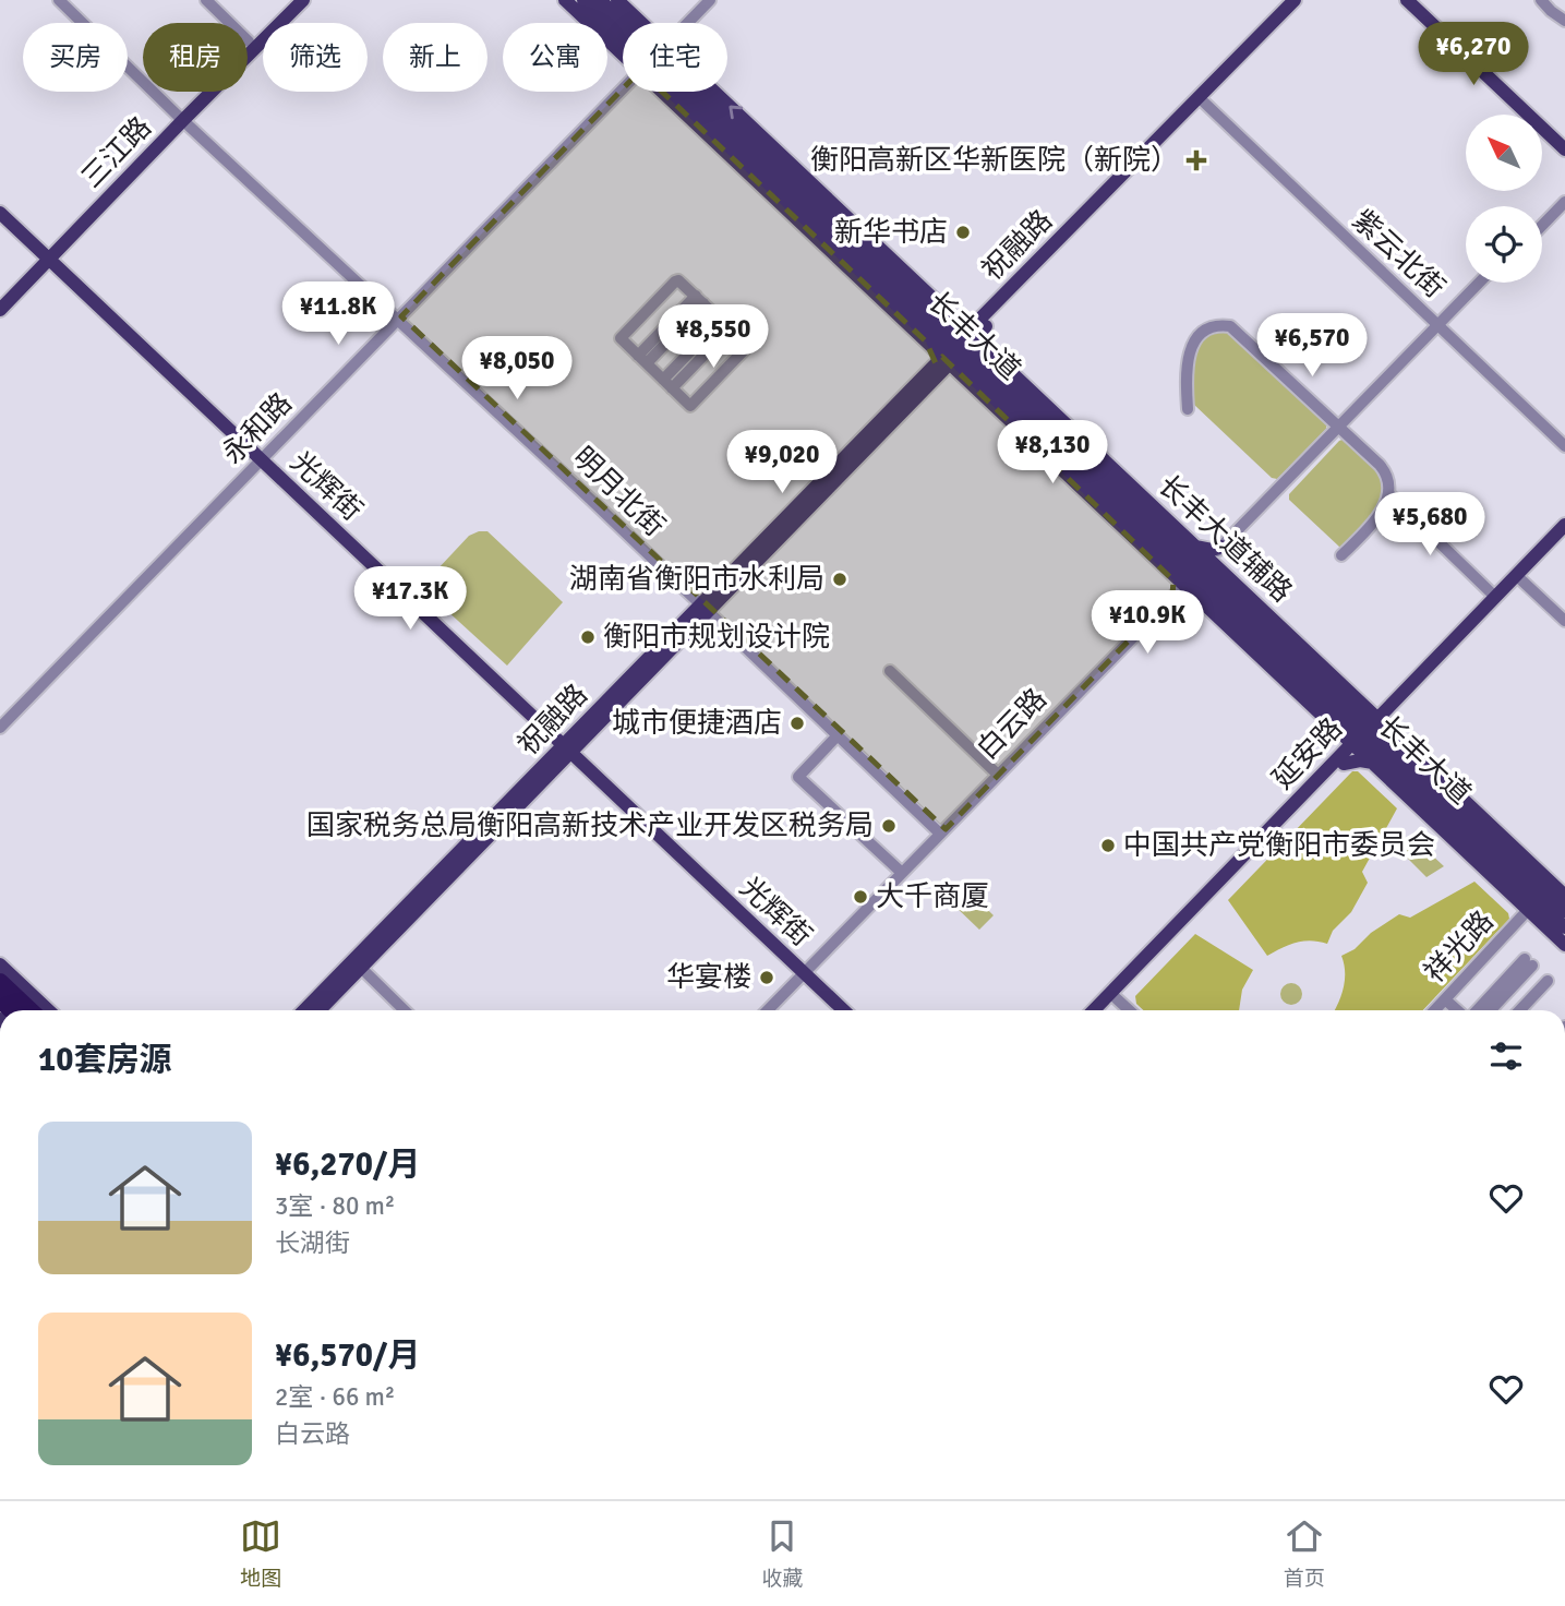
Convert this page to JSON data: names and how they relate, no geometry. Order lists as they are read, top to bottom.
{
  "streets": {
    "main road": [
      "三江路",
      "祝融路",
      "长丰大道",
      "光辉街",
      "长丰大道辅路",
      "延安路"
    ],
    "street": [
      "紫云北街",
      "永和路",
      "明月北街",
      "白云路",
      "祥光路"
    ]
  },
  "crossings": [
    ["三江路", "光辉街"],
    ["三江路", "明月北街"],
    ["祝融路", "紫云北街"],
    ["祝融路", "长丰大道"],
    ["祝融路", "光辉街"],
    ["祝融路", "明月北街"],
    ["祝融路", "长丰大道辅路"],
    ["紫云北街", "白云路"],
    ["长丰大道", "长丰大道辅路"],
    ["长丰大道", "白云路"],
    ["长丰大道", "延安路"],
    ["永和路", "光辉街"],
    ["永和路", "明月北街"],
    ["光辉街", "白云路"],
    ["明月北街", "白云路"],
    ["长丰大道辅路", "白云路"],
    ["长丰大道辅路", "延安路"],
    ["长丰大道辅路", "祥光路"]
  ],
  "places": {
    "health": ["衡阳高新区华新医院（新院）"],
    "other": [
      "新华书店",
      "湖南省衡阳市水利局",
      "衡阳市规划设计院",
      "城市便捷酒店",
      "国家税务总局衡阳高新技术产业开发区税务局",
      "中国共产党衡阳市委员会",
      "大千商厦",
      "华宴楼"
    ]
  },
  "north": "top left",
  "page": {
    "price": [
      "¥6,270",
      "¥11.8K",
      "¥8,550",
      "¥6,570",
      "¥8,050",
      "¥8,130",
      "¥9,020",
      "¥5,680",
      "¥17.3K",
      "¥10.9K"
    ],
    "chip": [
      "买房",
      "租房",
      "筛选",
      "新上",
      "公寓",
      "住宅"
    ],
    "heading": "10套房源",
    "list": [
      {
        "name": "¥6,270/月",
        "note": "3室 · 80 m² · 长湖街"
      },
      {
        "name": "¥6,570/月",
        "note": "2室 · 66 m² · 白云路"
      }
    ],
    "tabs": ["地图", "收藏", "首页"]
  }
}
